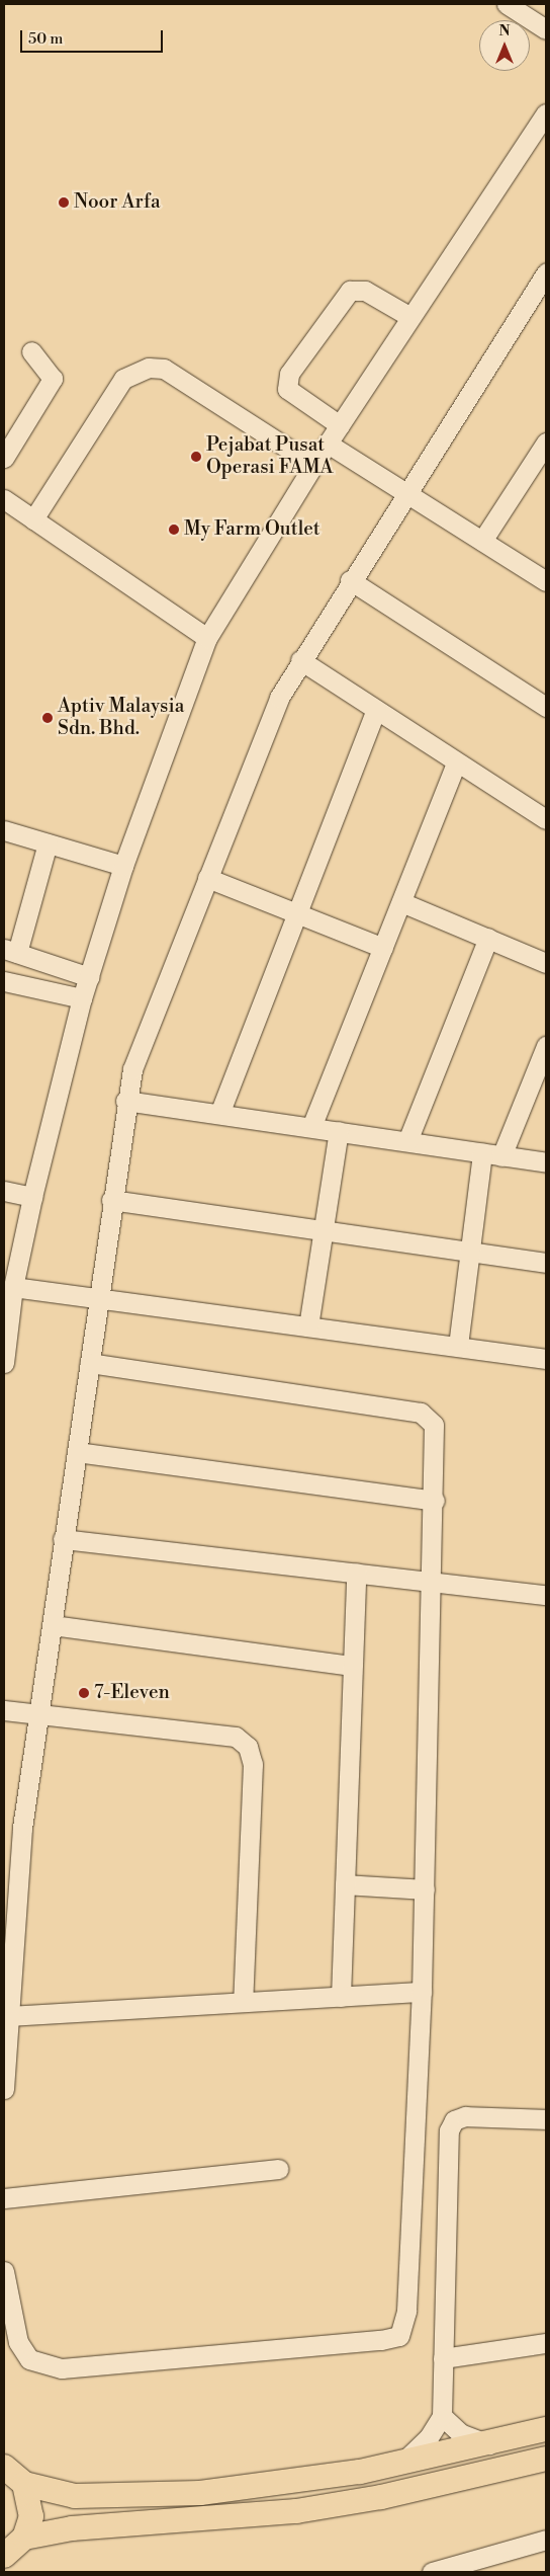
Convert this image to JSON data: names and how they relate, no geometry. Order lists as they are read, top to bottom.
{
  "places": [
    "Noor Arfa",
    "Pejabat Pusat Operasi FAMA",
    "My Farm Outlet",
    "Aptiv Malaysia Sdn. Bhd.",
    "7-Eleven"
  ],
  "scale_bar": "50 m",
  "north": "top"
}
